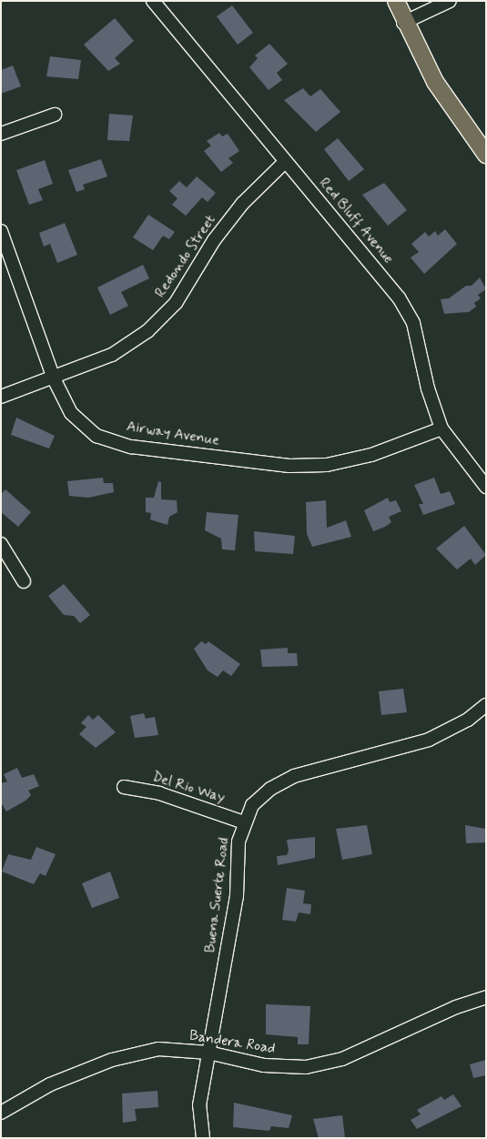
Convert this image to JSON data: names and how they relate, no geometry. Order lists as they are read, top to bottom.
{
  "streets": {
    "street": [
      "Red Bluff Avenue",
      "Redondo Street",
      "Airway Avenue",
      "Del Rio Way",
      "Buena Suerte Road",
      "Bandera Road"
    ]
  },
  "crossings": [
    ["Red Bluff Avenue", "Redondo Street"],
    ["Red Bluff Avenue", "Airway Avenue"],
    ["Redondo Street", "Airway Avenue"],
    ["Del Rio Way", "Buena Suerte Road"],
    ["Buena Suerte Road", "Bandera Road"]
  ]
}
